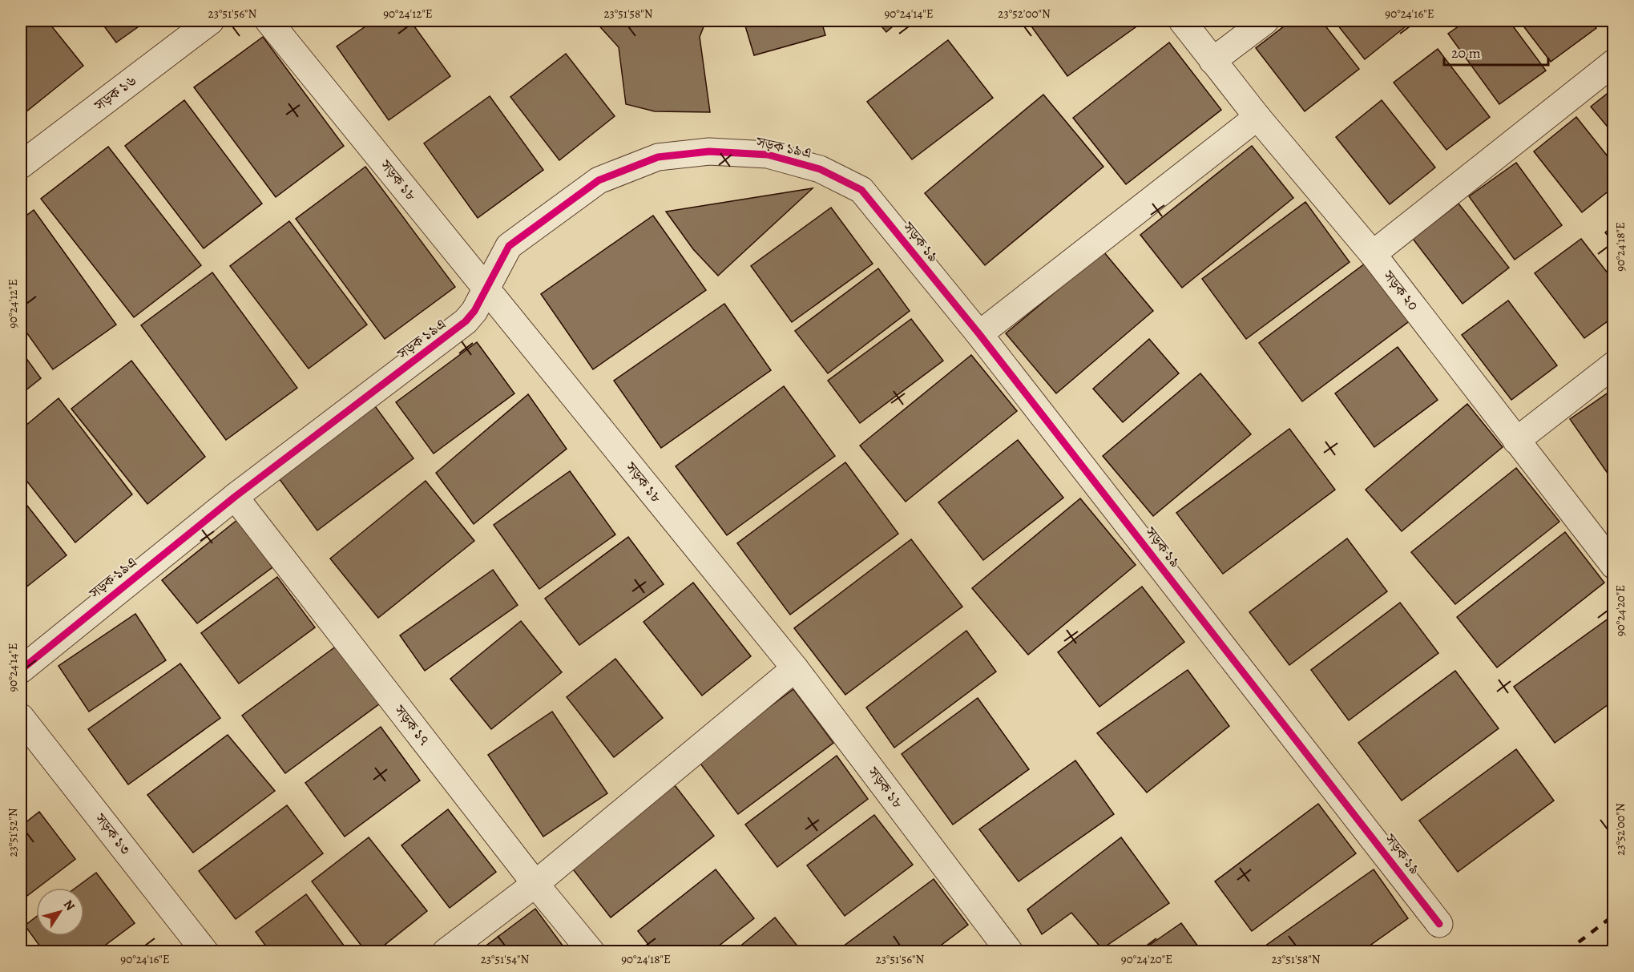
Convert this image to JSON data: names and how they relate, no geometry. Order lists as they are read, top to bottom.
{
  "streets": {
    "street": [
      "সড়ক ১৬",
      "সড়ক ১৯এ",
      "সড়ক ১৮",
      "সড়ক ১৯",
      "সড়ক ২০",
      "সড়ক ১৭",
      "সড়ক ১৩"
    ]
  },
  "crossings": [
    ["সড়ক ১৯এ", "সড়ক ১৮"],
    ["সড়ক ১৯এ", "সড়ক ১৯"],
    ["সড়ক ১৯এ", "সড়ক ১৭"]
  ],
  "scale_bar": "20 m",
  "north": "top right",
  "coordinates": [
    "23°51'56\"N",
    "90°24'12\"E",
    "23°51'58\"N",
    "90°24'14\"E",
    "23°52'00\"N",
    "90°24'16\"E",
    "90°24'18\"E",
    "90°24'20\"E",
    "23°51'52\"N",
    "23°51'54\"N"
  ]
}
